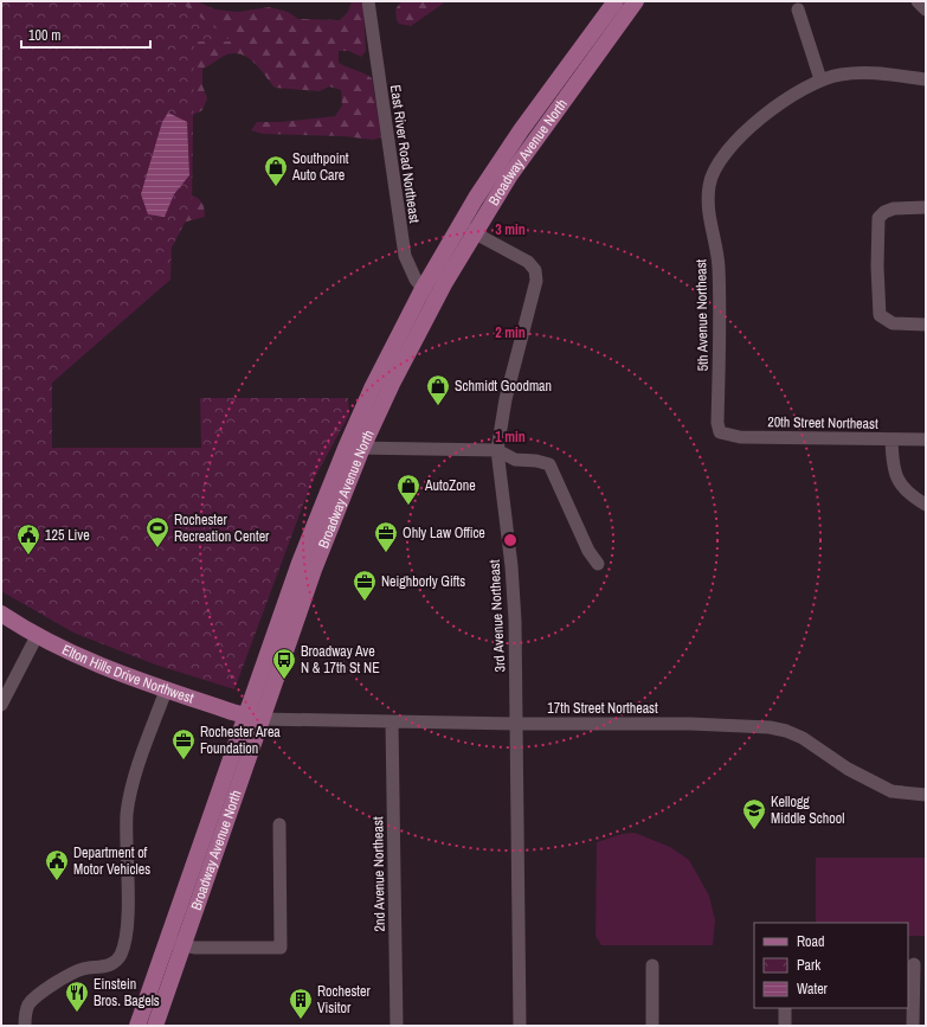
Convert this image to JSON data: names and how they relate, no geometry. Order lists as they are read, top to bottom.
{
  "streets": {
    "main road": ["Broadway Avenue North", "Elton Hills Drive Northwest"],
    "street": [
      "East River Road Northeast",
      "5th Avenue Northeast",
      "20th Street Northeast",
      "3rd Avenue Northeast",
      "17th Street Northeast",
      "2nd Avenue Northeast"
    ]
  },
  "crossings": [
    ["Broadway Avenue North", "East River Road Northeast"],
    ["Broadway Avenue North", "3rd Avenue Northeast"],
    ["Broadway Avenue North", "Elton Hills Drive Northwest"],
    ["Broadway Avenue North", "17th Street Northeast"],
    ["5th Avenue Northeast", "20th Street Northeast"],
    ["3rd Avenue Northeast", "17th Street Northeast"],
    ["Elton Hills Drive Northwest", "17th Street Northeast"],
    ["17th Street Northeast", "2nd Avenue Northeast"]
  ],
  "places": {
    "shop": ["Southpoint Auto Care", "Schmidt Goodman", "AutoZone"],
    "sports": ["Rochester Recreation Center"],
    "office": ["Ohly Law Office", "Neighborly Gifts", "Rochester Area Foundation"],
    "public building": ["125 Live", "Department of Motor Vehicles"],
    "bus stop": ["Broadway Ave N & 17th St NE"],
    "school or university": ["Kellogg Middle School"],
    "restaurant": ["Einstein Bros. Bagels"],
    "building": ["Rochester Visitor"]
  },
  "legend": ["Road", "Park", "Water"],
  "scale_bar": "100 m",
  "rings": ["3 min", "2 min", "1 min"]
}
